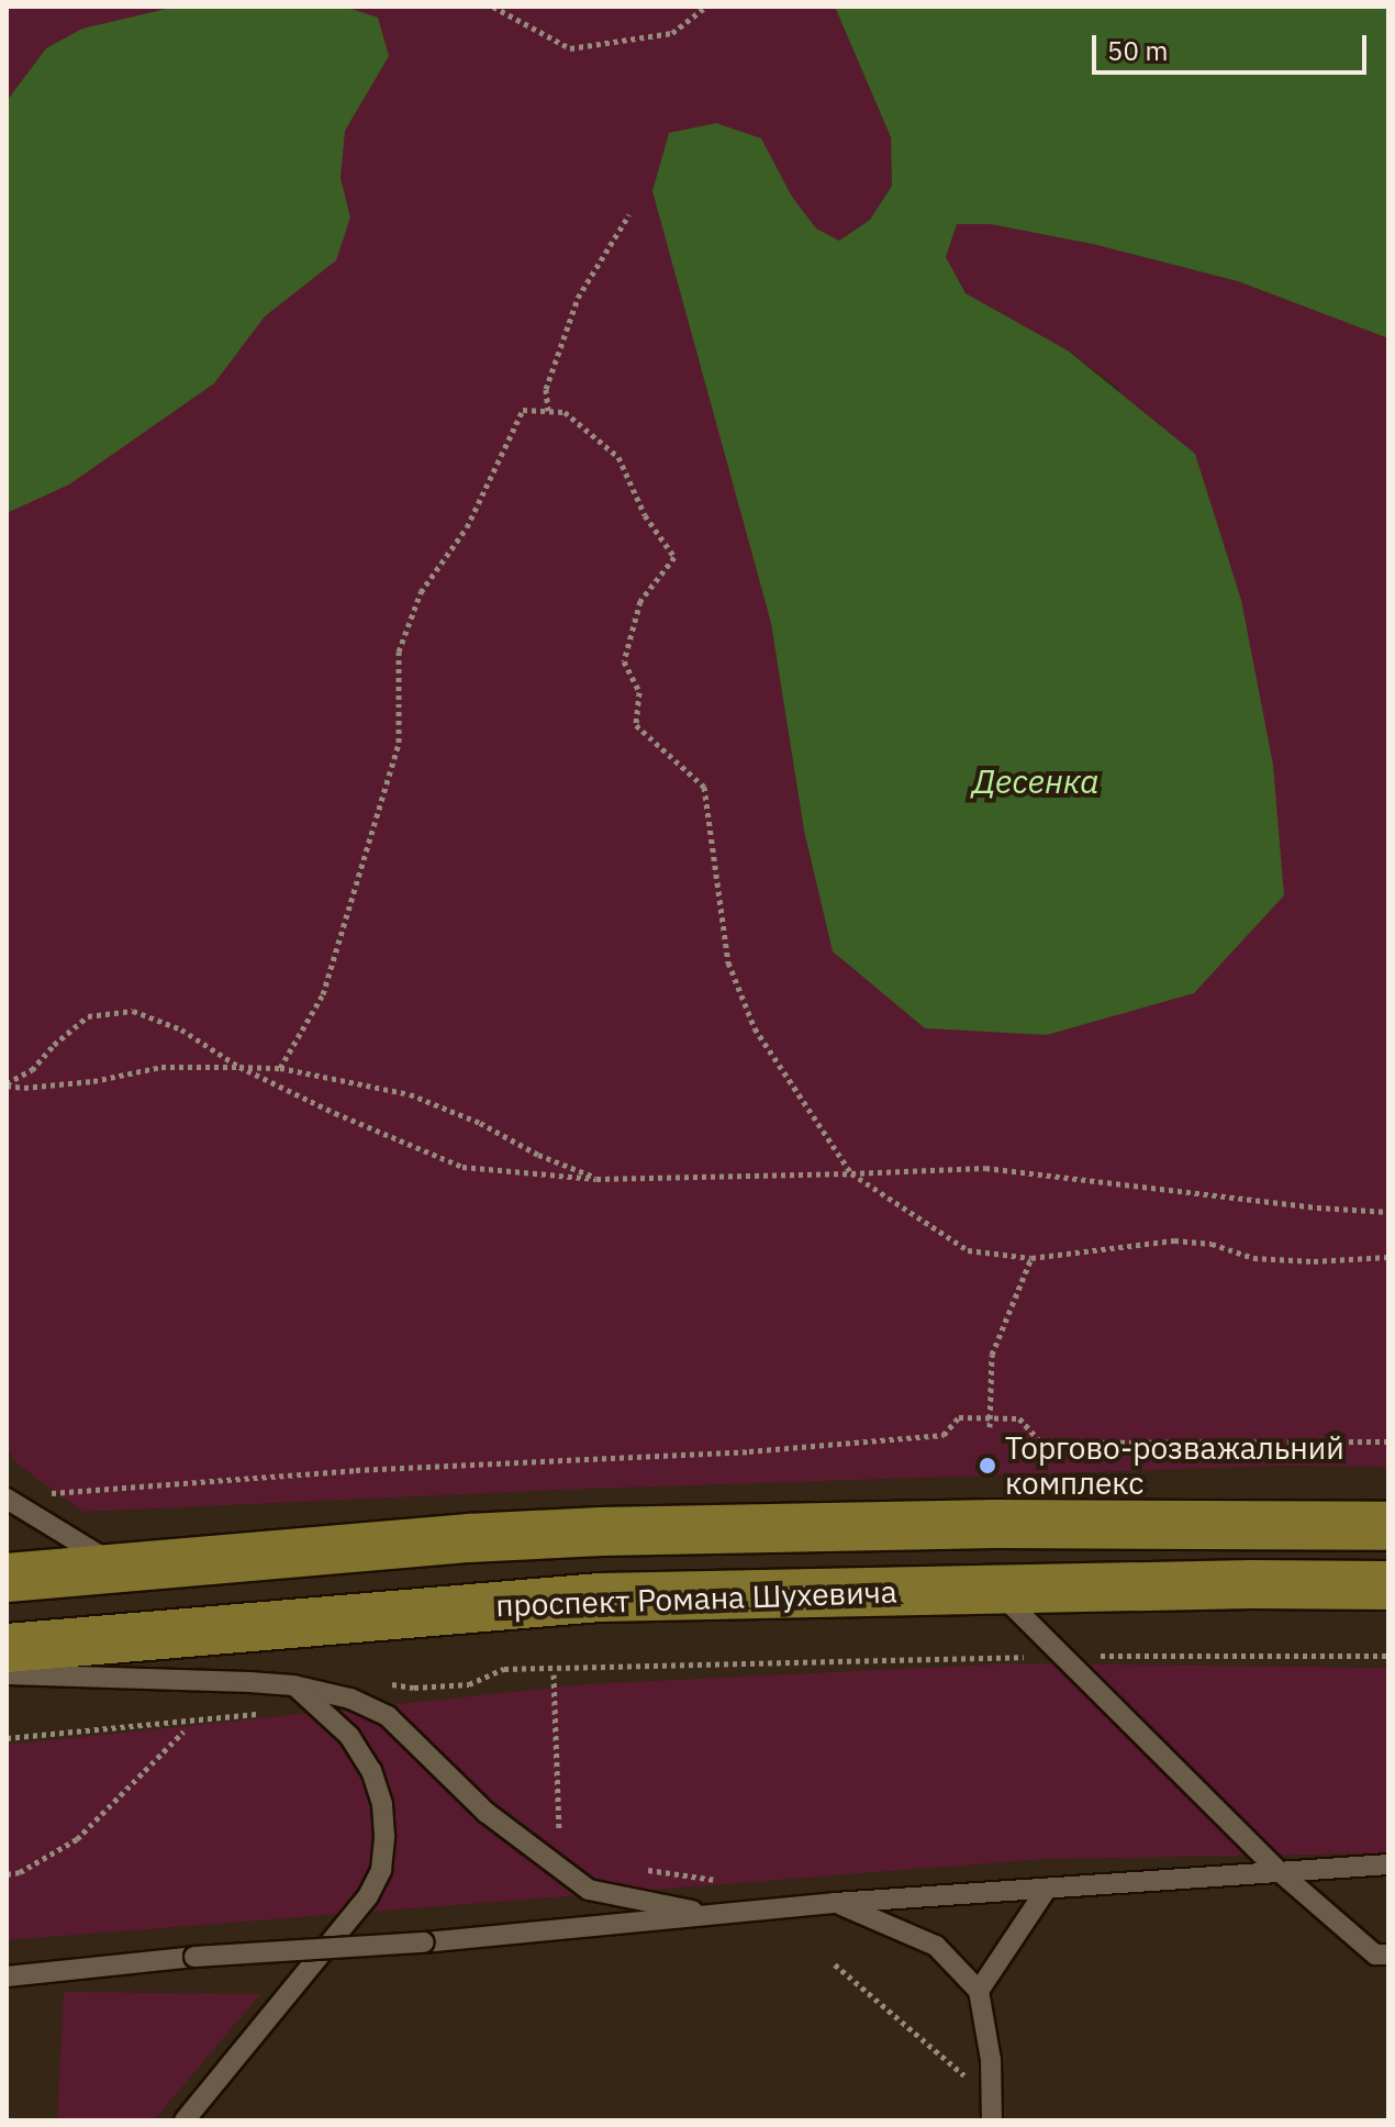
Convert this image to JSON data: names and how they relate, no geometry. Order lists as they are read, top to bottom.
{
  "streets": {
    "main road": ["проспект Романа Шухевича"]
  },
  "water": ["Десенка"],
  "places": ["Торгово-розважальний комплекс"],
  "scale_bar": "50 m"
}
